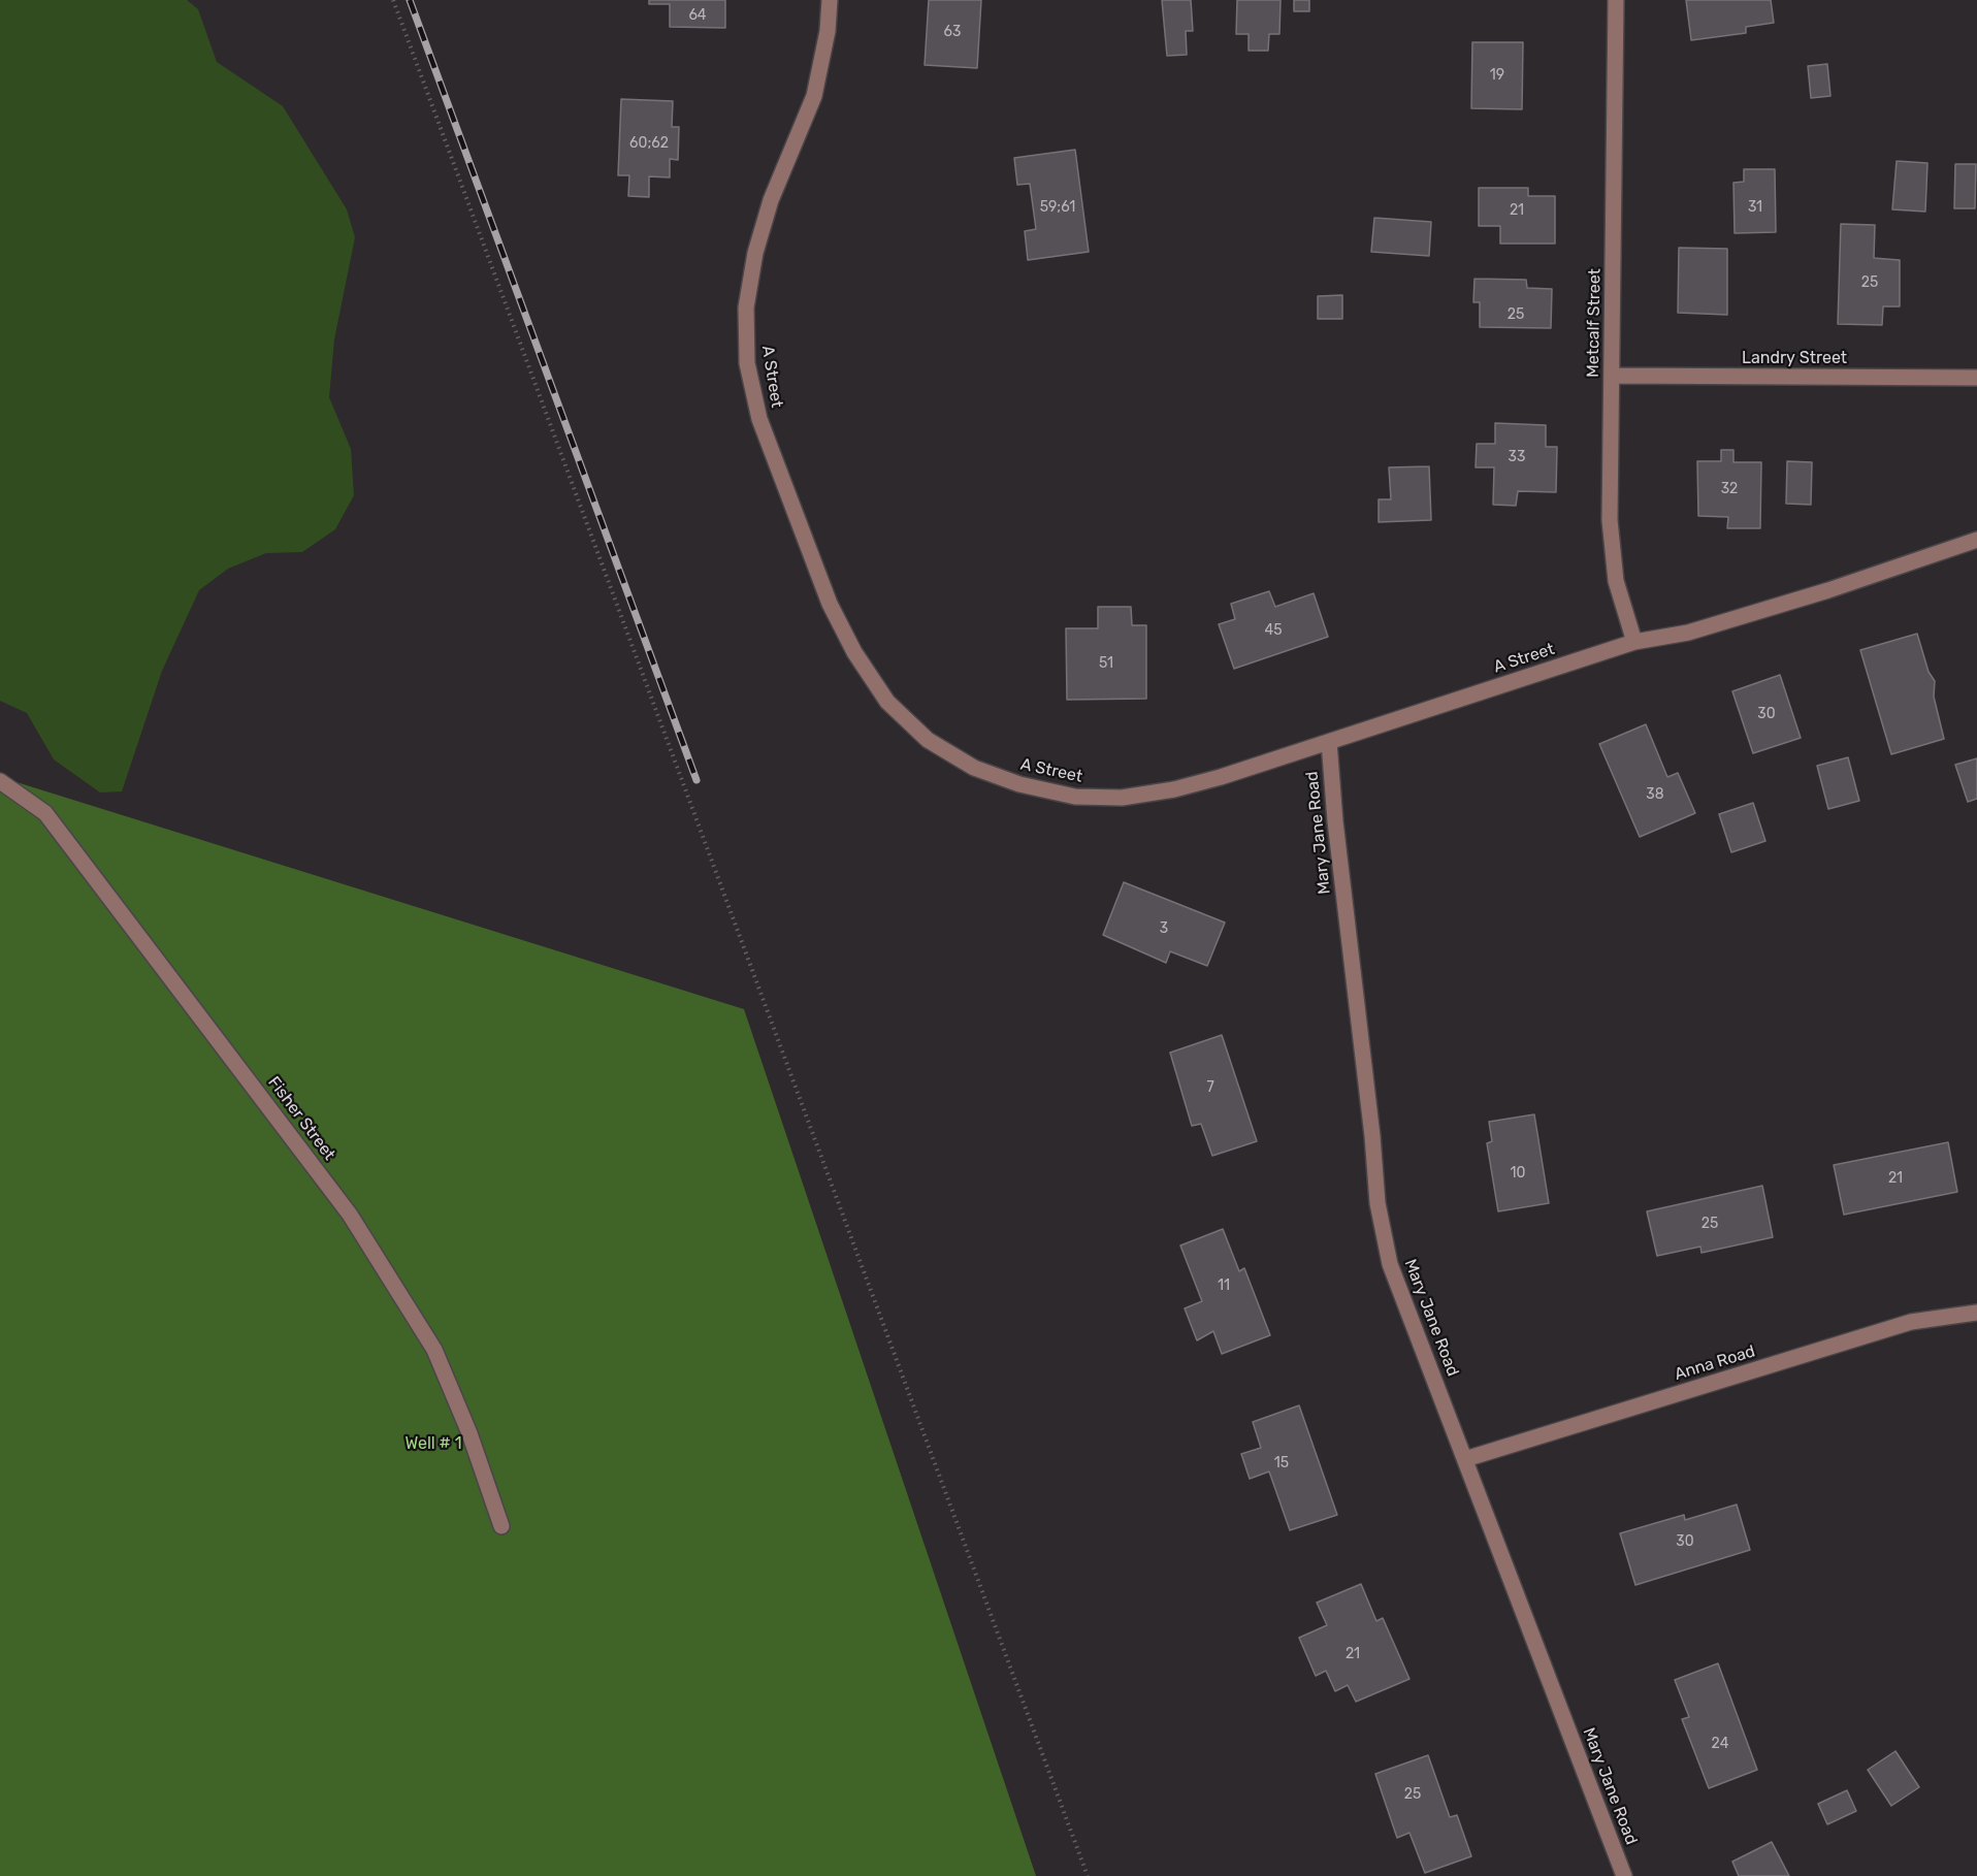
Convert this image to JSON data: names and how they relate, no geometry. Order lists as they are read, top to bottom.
{
  "streets": {
    "street": [
      "Metcalf Street",
      "Landry Street",
      "A Street",
      "Mary Jane Road",
      "Fisher Street",
      "Anna Road"
    ]
  },
  "crossings": [
    ["Metcalf Street", "Landry Street"],
    ["Metcalf Street", "A Street"],
    ["A Street", "Mary Jane Road"],
    ["Mary Jane Road", "Anna Road"]
  ],
  "parks": ["Well # 1"],
  "house_numbers": [
    "64",
    "63",
    "19",
    "60;62",
    "59;61",
    "31",
    "21",
    "25",
    "25",
    "33",
    "32",
    "45",
    "51",
    "30",
    "38",
    "3",
    "7",
    "10",
    "21",
    "25",
    "11",
    "15",
    "30",
    "21",
    "24",
    "25"
  ]
}
